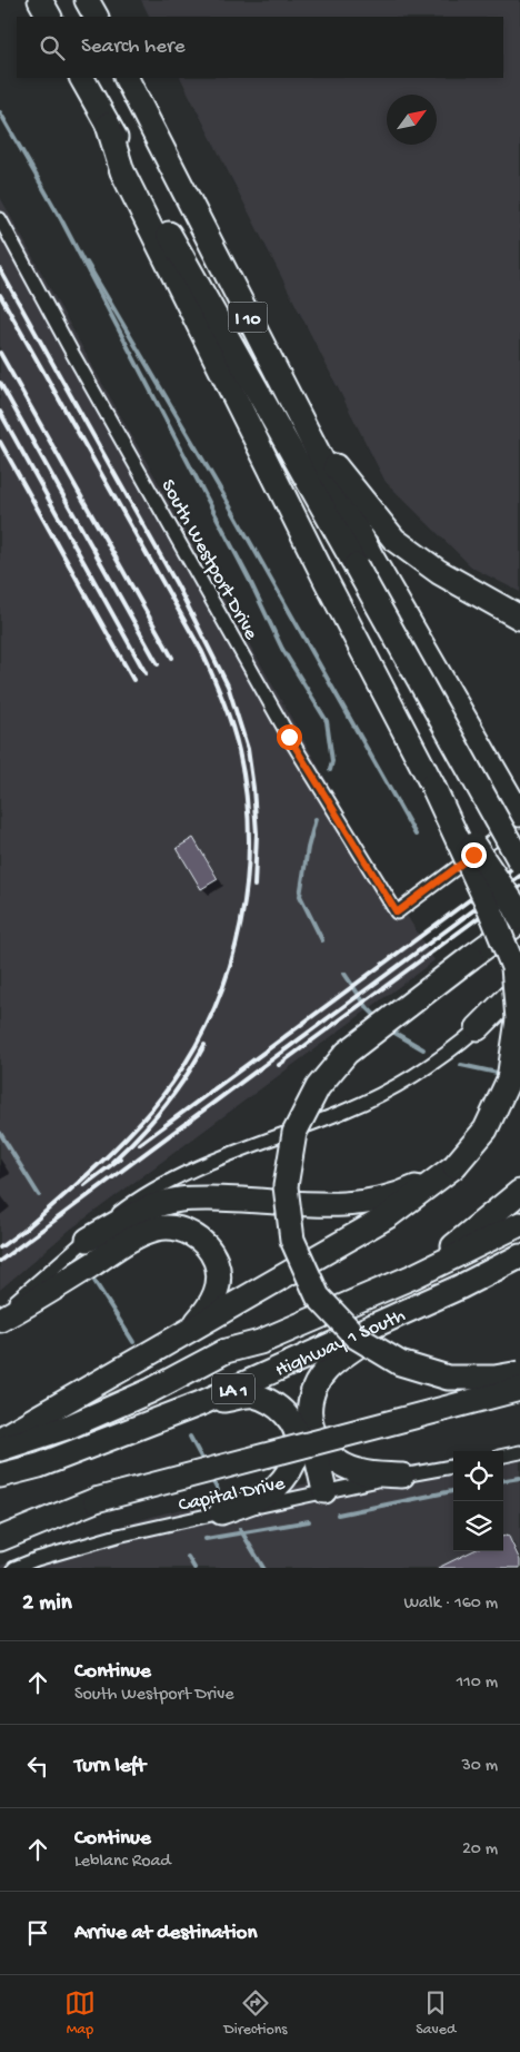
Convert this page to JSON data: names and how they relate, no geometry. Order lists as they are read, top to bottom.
{
  "streets": {
    "highway": ["I 10", "Highway 1 South", "LA 1"],
    "street": ["South Westport Drive", "Capital Drive"]
  },
  "north": "top right",
  "page": {
    "search": "Search here",
    "heading": ["2 min", "Walk · 160 m"],
    "list": [
      ["Continue", "South Westport Drive", "110 m"],
      ["Turn left", "30 m"],
      ["Continue", "Leblanc Road", "20 m"],
      "Arrive at destination"
    ],
    "nav": ["Map", "Directions", "Saved"]
  }
}
